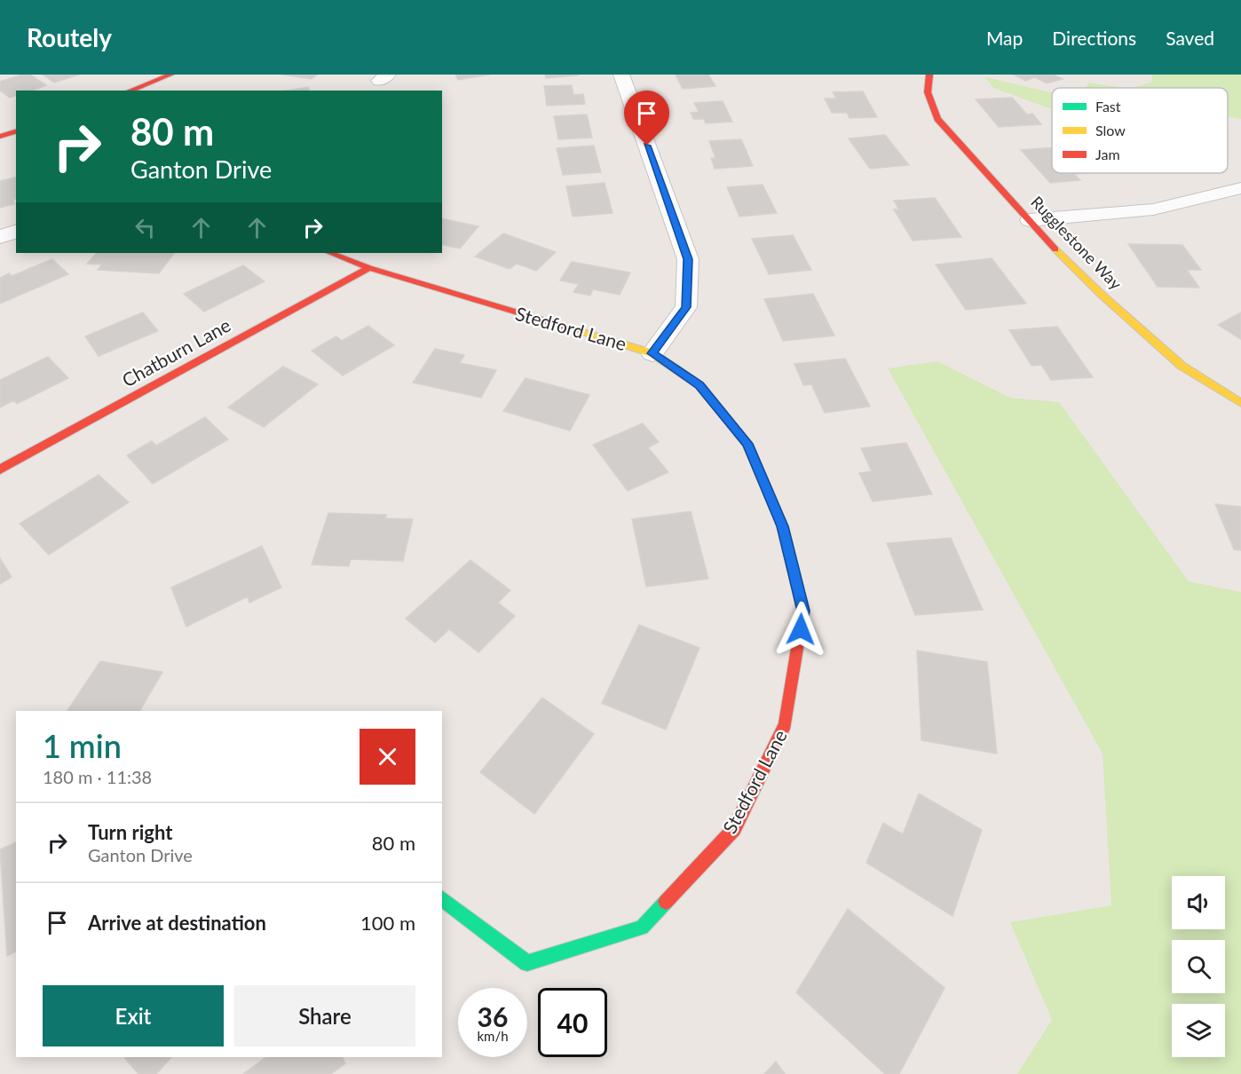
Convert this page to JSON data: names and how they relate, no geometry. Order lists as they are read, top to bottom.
{
  "streets": {
    "street": ["Rugglestone Way", "Stedford Lane", "Chatburn Lane"]
  },
  "crossings": [
    ["Stedford Lane", "Chatburn Lane"]
  ],
  "legend": ["Fast", "Slow", "Jam"],
  "page": {
    "header": "Routely",
    "nav": ["Map", "Directions", "Saved"],
    "turn": ["80 m", "Ganton Drive"],
    "heading": ["1 min", "180 m · 11:38"],
    "list": [
      {
        "name": "Turn right",
        "note": "Ganton Drive",
        "value": "80 m"
      },
      {
        "name": "Arrive at destination",
        "value": "100 m"
      }
    ],
    "buttons": ["Exit", "Share"],
    "speed": "36 km/h",
    "limit": "40"
  }
}
